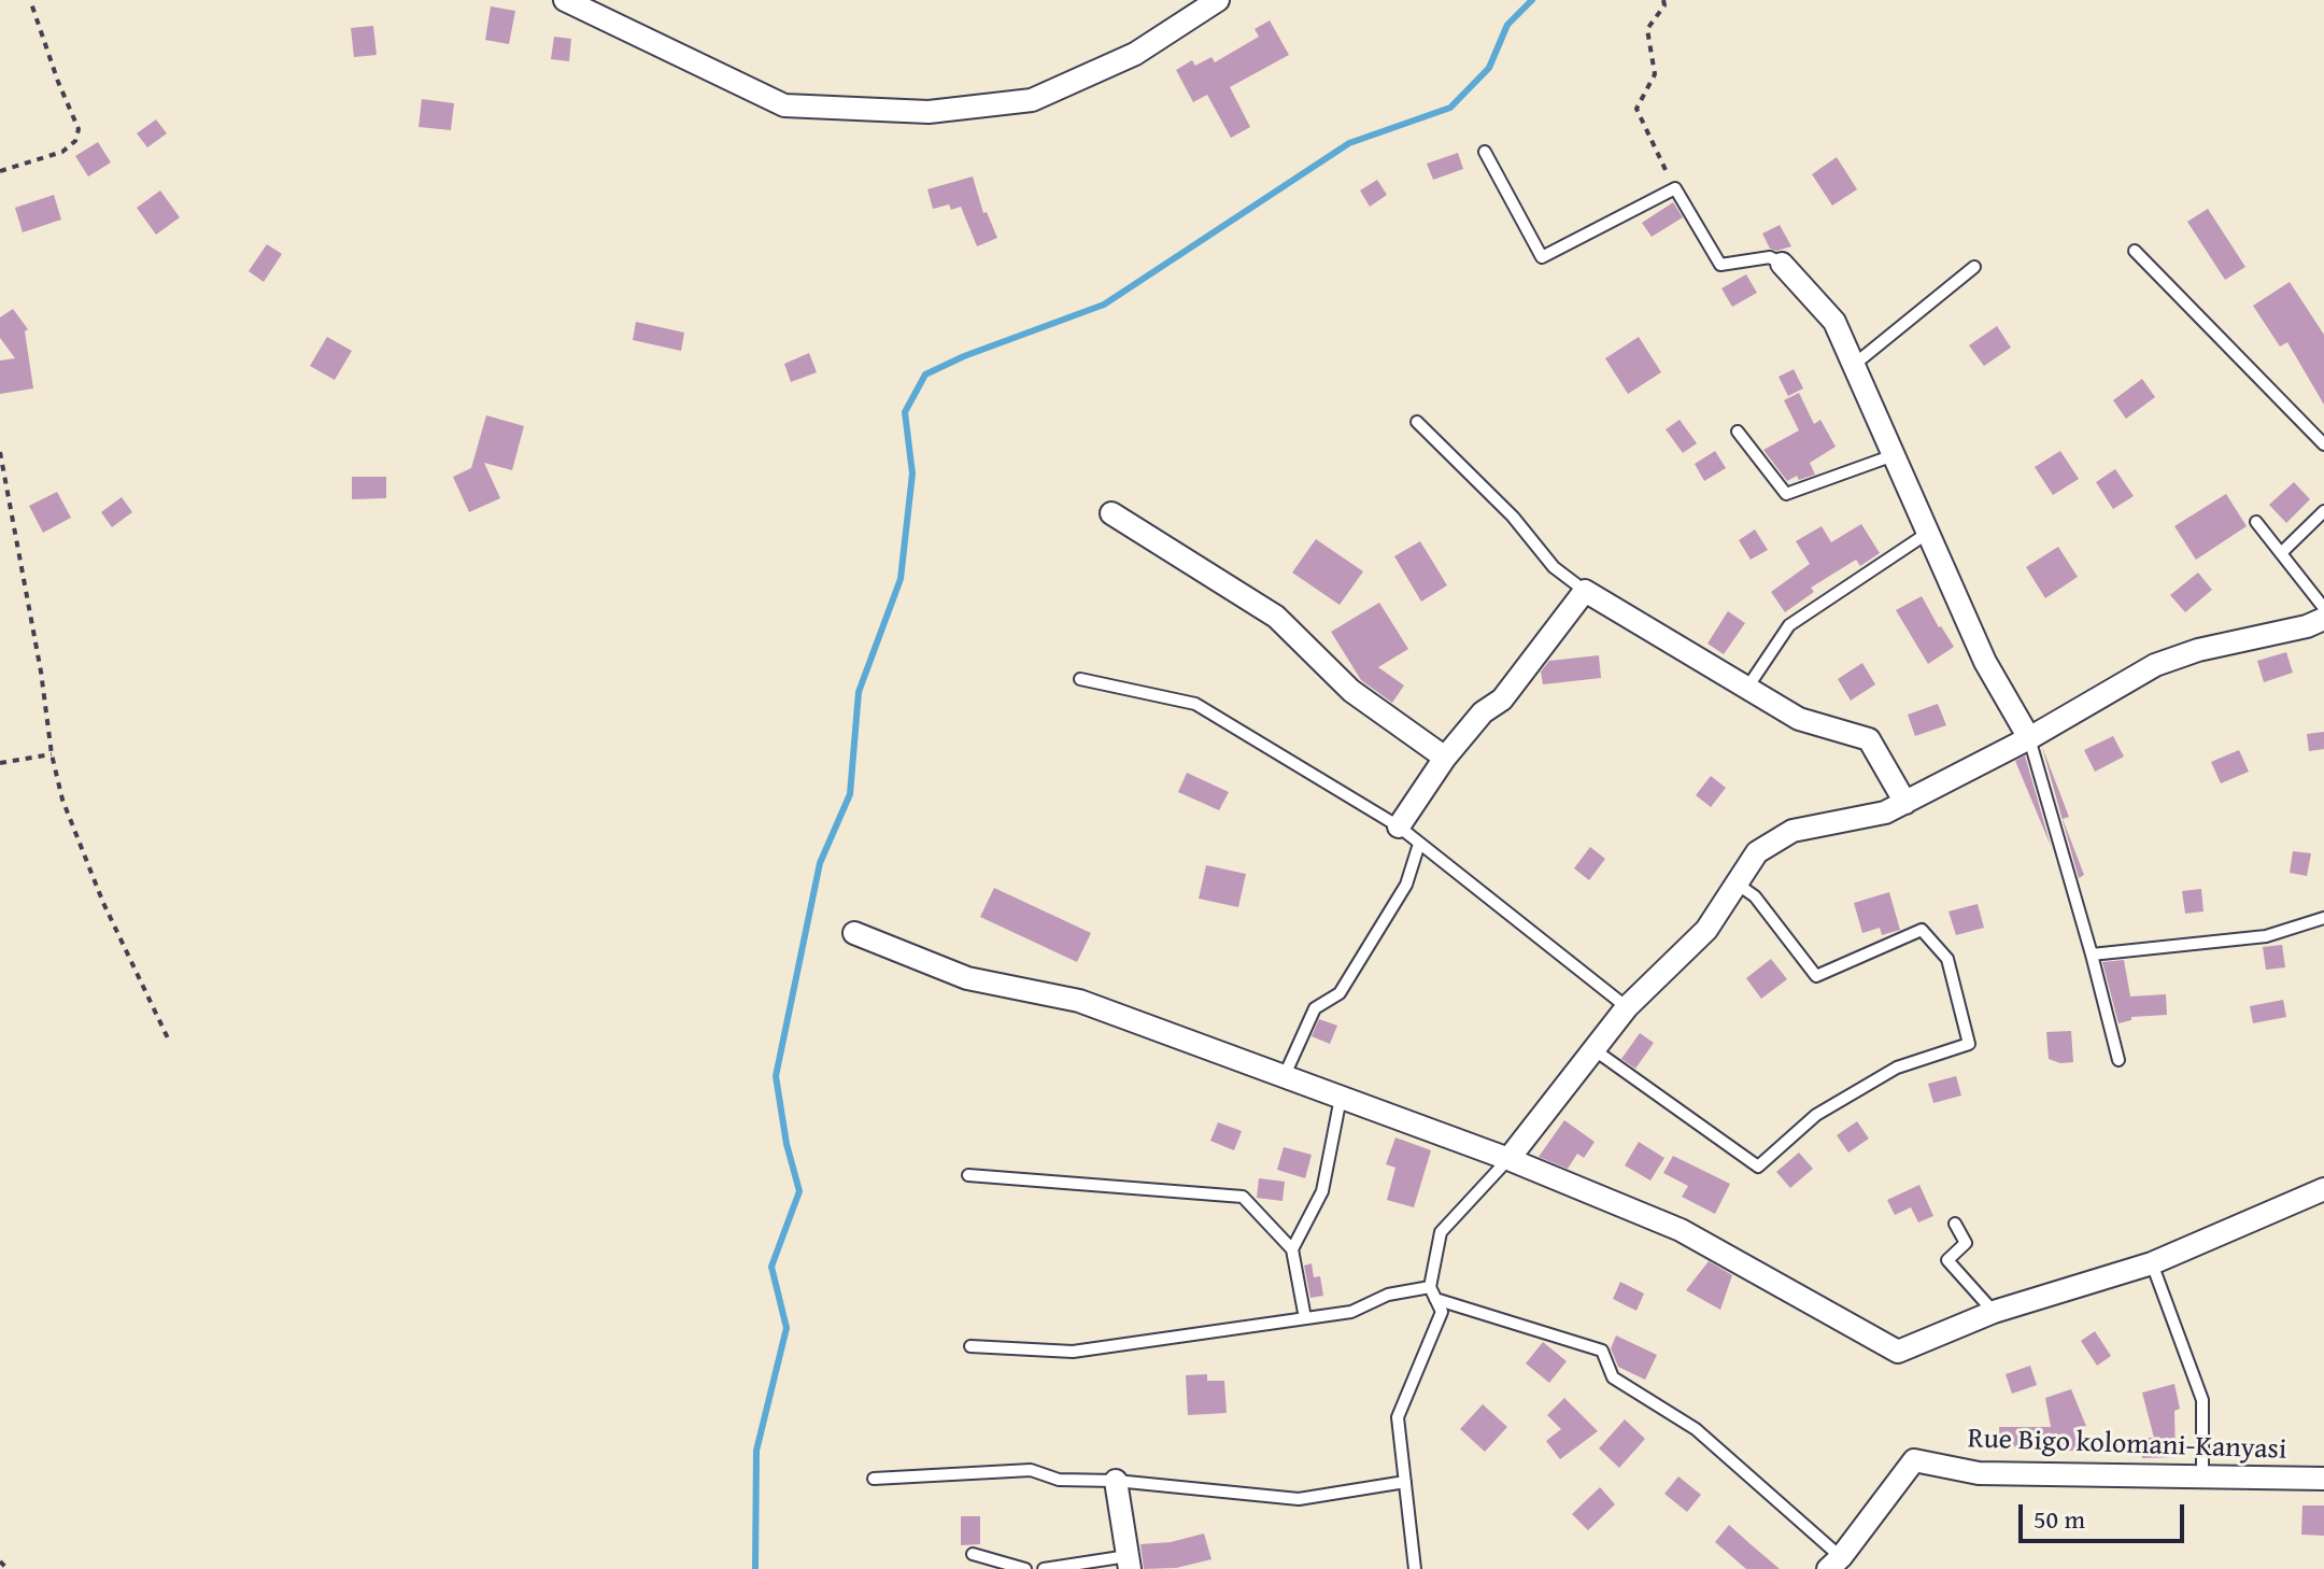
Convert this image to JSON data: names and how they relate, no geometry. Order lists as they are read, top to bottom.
{
  "streets": {
    "street": ["Rue Bigo kolomani-Kanyasi"]
  },
  "scale_bar": "50 m"
}
